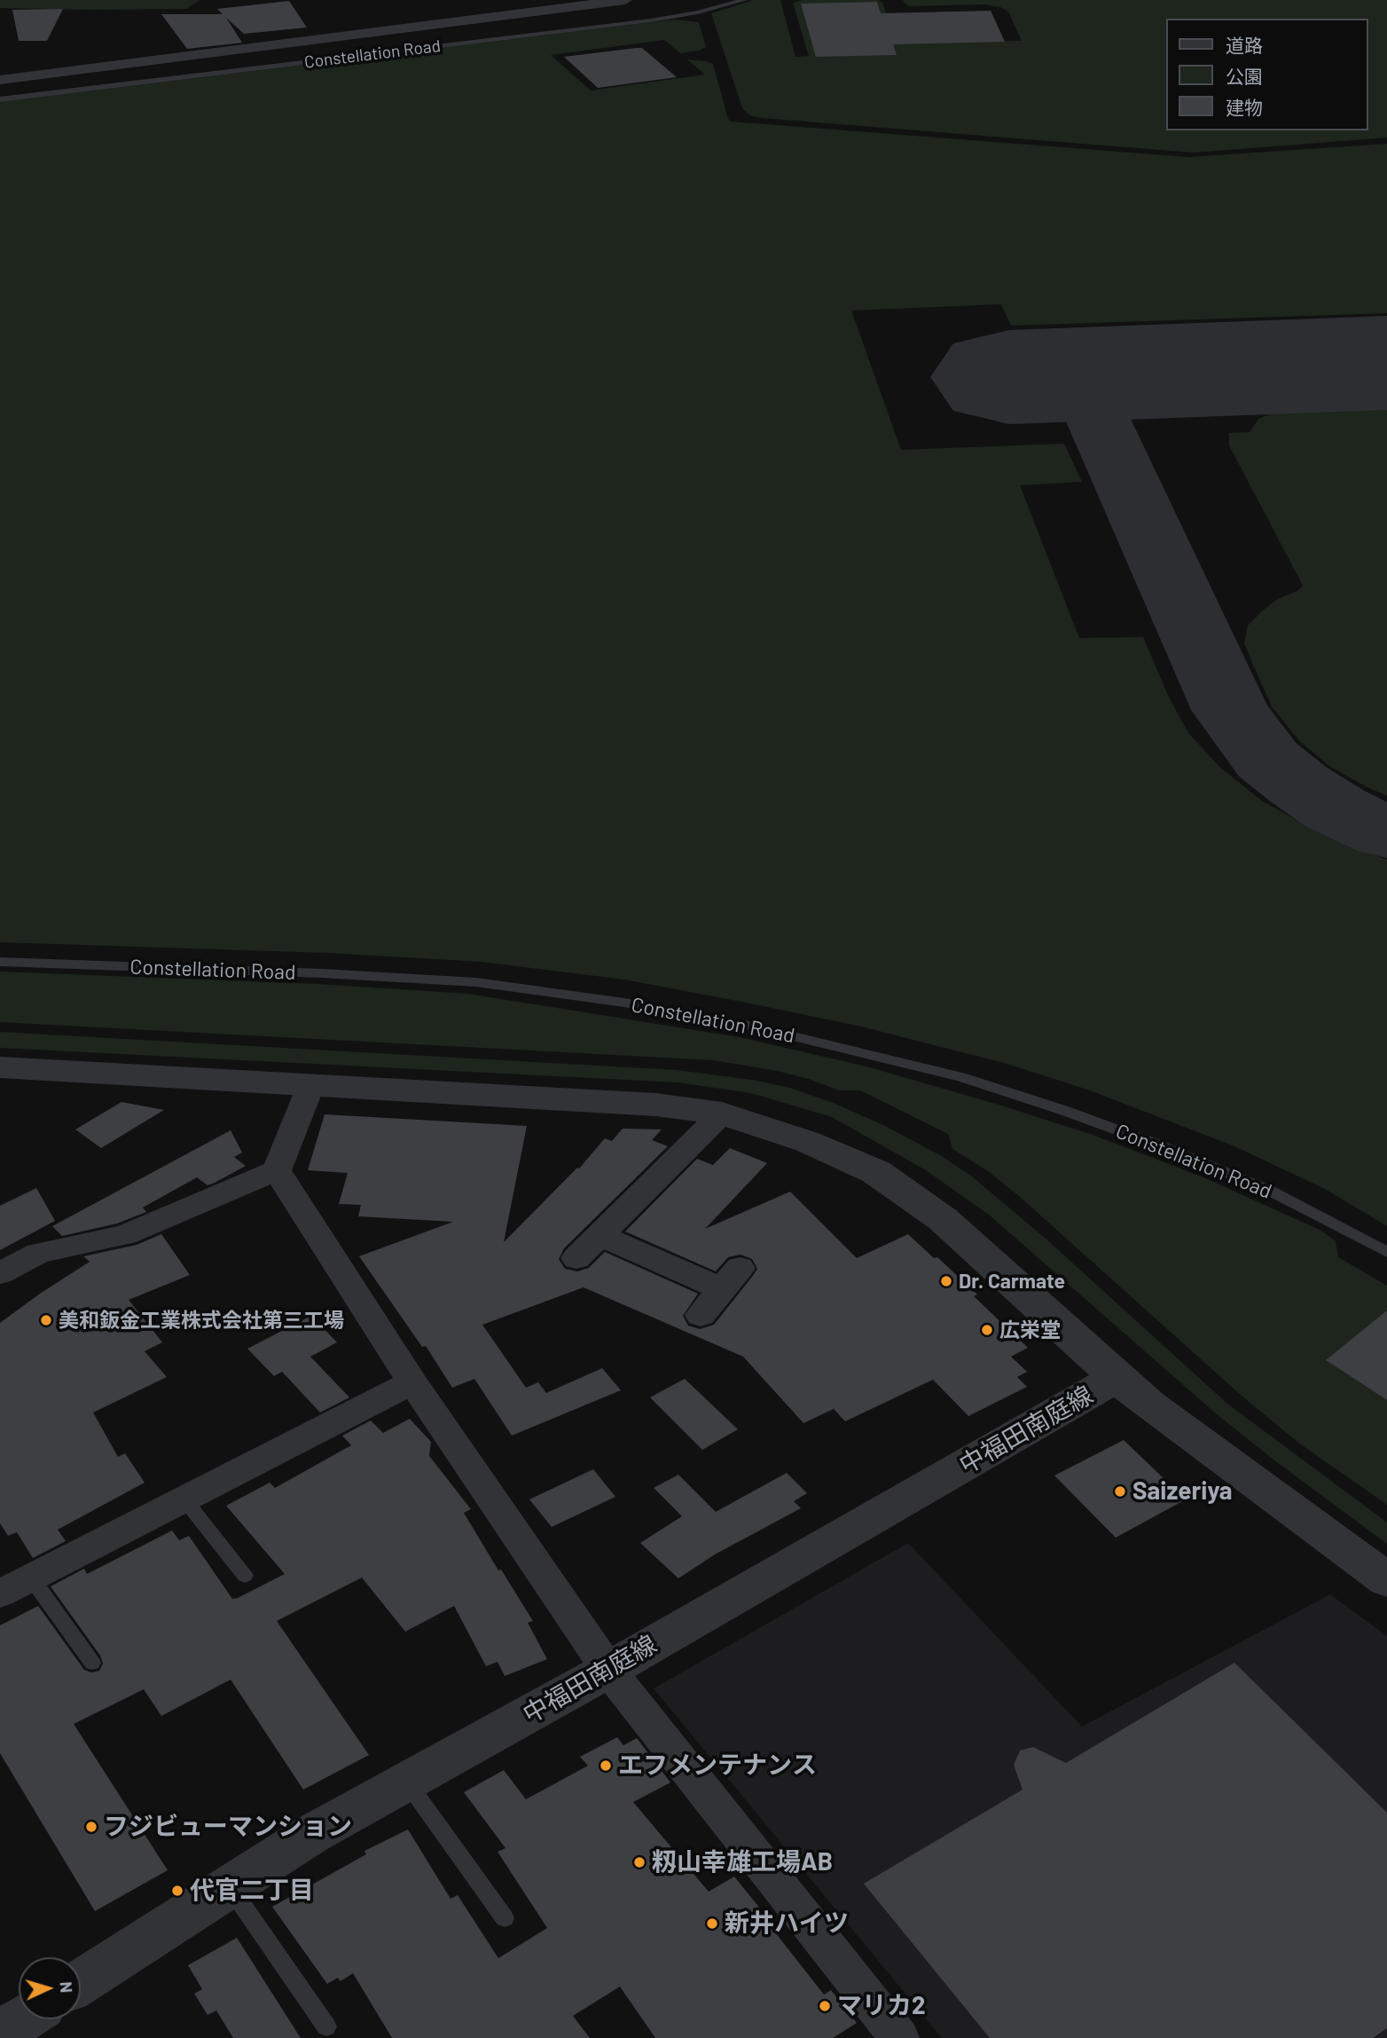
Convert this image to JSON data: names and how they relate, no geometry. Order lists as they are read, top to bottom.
{
  "streets": {
    "street": ["中福田南庭線"],
    "lane": ["Constellation Road"]
  },
  "places": [
    "Dr. Carmate",
    "美和鈑金工業株式会社第三工場",
    "広栄堂",
    "Saizeriya",
    "エフメンテナンス",
    "フジビューマンション",
    "籾山幸雄工場AB",
    "代官二丁目",
    "新井ハイツ",
    "マリカ2"
  ],
  "legend": ["道路", "公園", "建物"],
  "north": "right"
}
